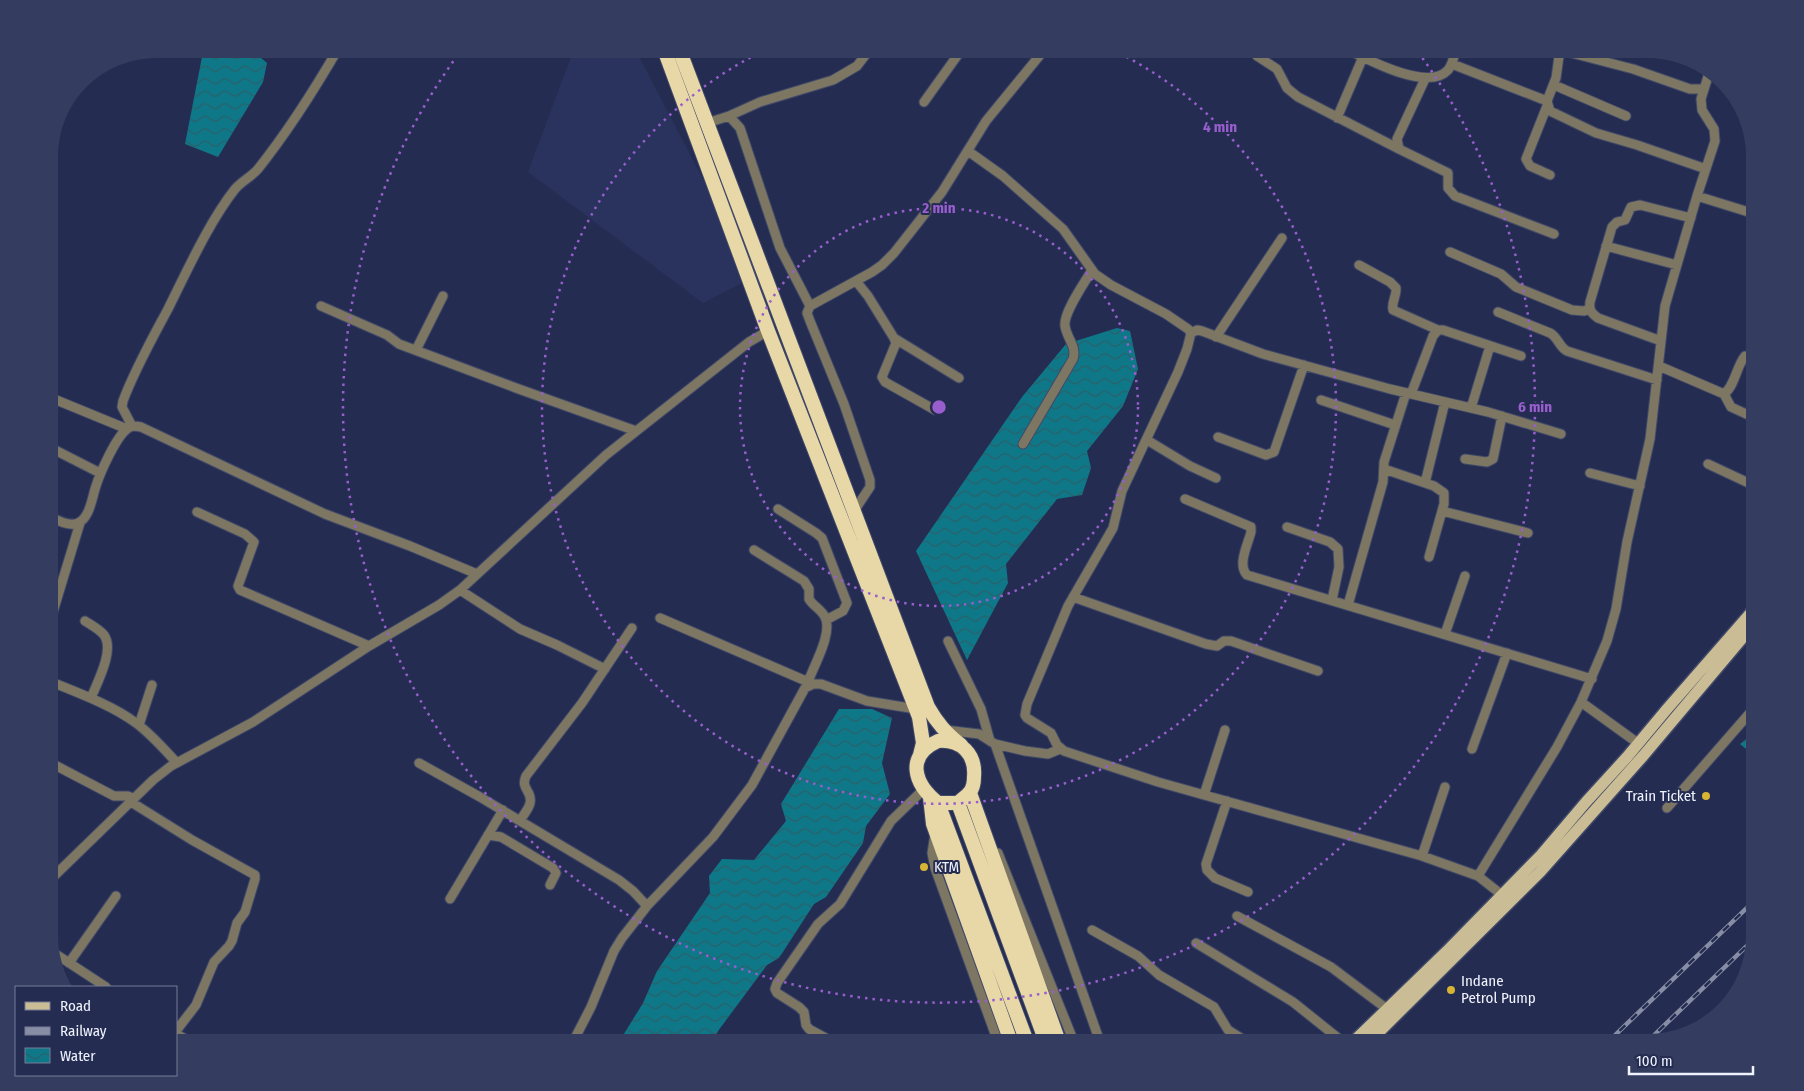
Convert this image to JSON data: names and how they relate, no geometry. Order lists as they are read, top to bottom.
{
  "places": ["Train Ticket", "KTM", "Indane Petrol Pump"],
  "legend": ["Road", "Railway", "Water"],
  "scale_bar": "100 m",
  "rings": ["4 min", "2 min", "6 min"]
}
